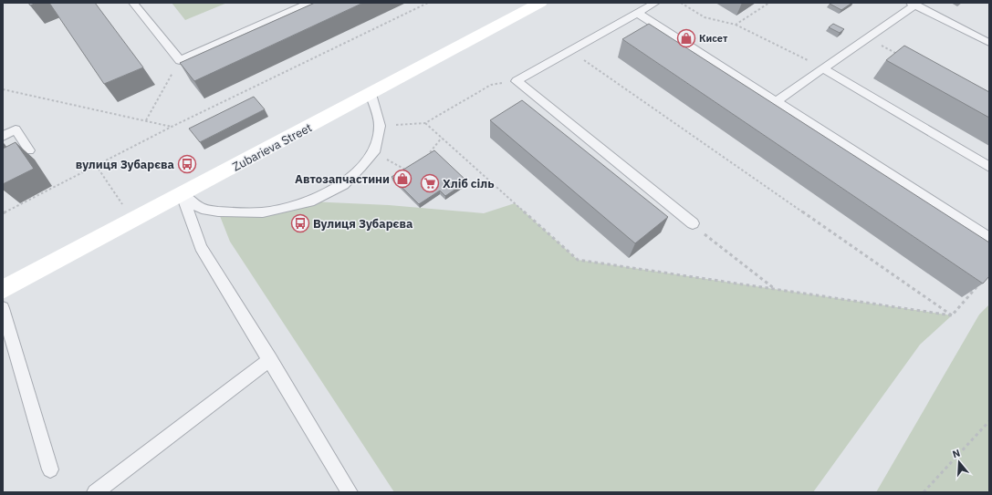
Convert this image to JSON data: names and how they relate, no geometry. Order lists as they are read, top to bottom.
{
  "streets": {
    "street": ["Zubarieva Street"]
  },
  "places": {
    "shop": ["Кисет", "Автозапчастини"],
    "bus stop": ["вулиця Зубарєва", "Вулиця Зубарєва"],
    "supermarket": ["Хліб сіль"]
  },
  "north": "top"
}
